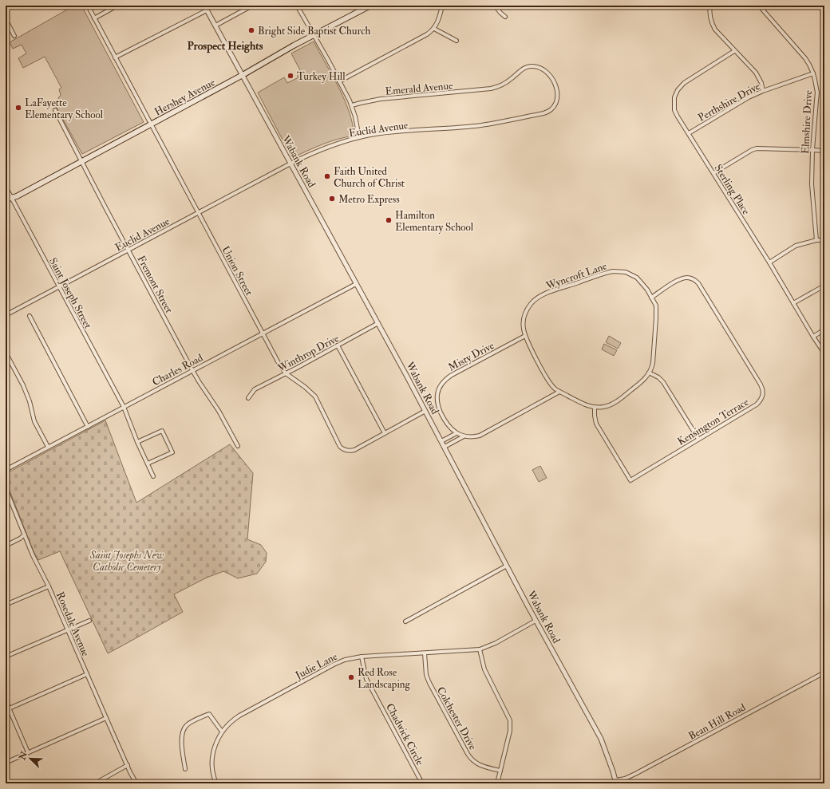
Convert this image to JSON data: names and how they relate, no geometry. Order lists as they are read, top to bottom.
{
  "streets": {
    "main road": ["Hershey Avenue"],
    "street": [
      "Emerald Avenue",
      "Perthshire Drive",
      "Elmshire Drive",
      "Euclid Avenue",
      "Wabank Road",
      "Sterling Place",
      "Union Street",
      "Wyncroft Lane",
      "Fremont Street",
      "Saint Joseph Street",
      "Winthrop Drive",
      "Misty Drive",
      "Charles Road",
      "Kensington Terrace",
      "Rosedale Avenue",
      "Judie Lane",
      "Colchester Drive",
      "Bean Hill Road",
      "Chadwick Circle"
    ]
  },
  "crossings": [
    ["Emerald Avenue", "Euclid Avenue"],
    ["Hershey Avenue", "Wabank Road"],
    ["Hershey Avenue", "Union Street"],
    ["Hershey Avenue", "Fremont Street"],
    ["Hershey Avenue", "Saint Joseph Street"],
    ["Perthshire Drive", "Elmshire Drive"],
    ["Perthshire Drive", "Sterling Place"],
    ["Euclid Avenue", "Wabank Road"],
    ["Euclid Avenue", "Union Street"],
    ["Euclid Avenue", "Fremont Street"],
    ["Euclid Avenue", "Saint Joseph Street"],
    ["Wabank Road", "Union Street"],
    ["Wabank Road", "Winthrop Drive"],
    ["Wabank Road", "Charles Road"],
    ["Wabank Road", "Judie Lane"],
    ["Wabank Road", "Bean Hill Road"],
    ["Union Street", "Winthrop Drive"],
    ["Union Street", "Charles Road"],
    ["Wyncroft Lane", "Misty Drive"],
    ["Wyncroft Lane", "Kensington Terrace"],
    ["Fremont Street", "Charles Road"],
    ["Saint Joseph Street", "Charles Road"],
    ["Judie Lane", "Colchester Drive"],
    ["Judie Lane", "Chadwick Circle"]
  ],
  "districts": ["Prospect Heights"],
  "parks": ["Saint Josephs New Catholic Cemetery"],
  "places": [
    "Bright Side Baptist Church",
    "Turkey Hill",
    "LaFayette Elementary School",
    "Faith United Church of Christ",
    "Metro Express",
    "Hamilton Elementary School",
    "Red Rose Landscaping"
  ],
  "north": "top left"
}
